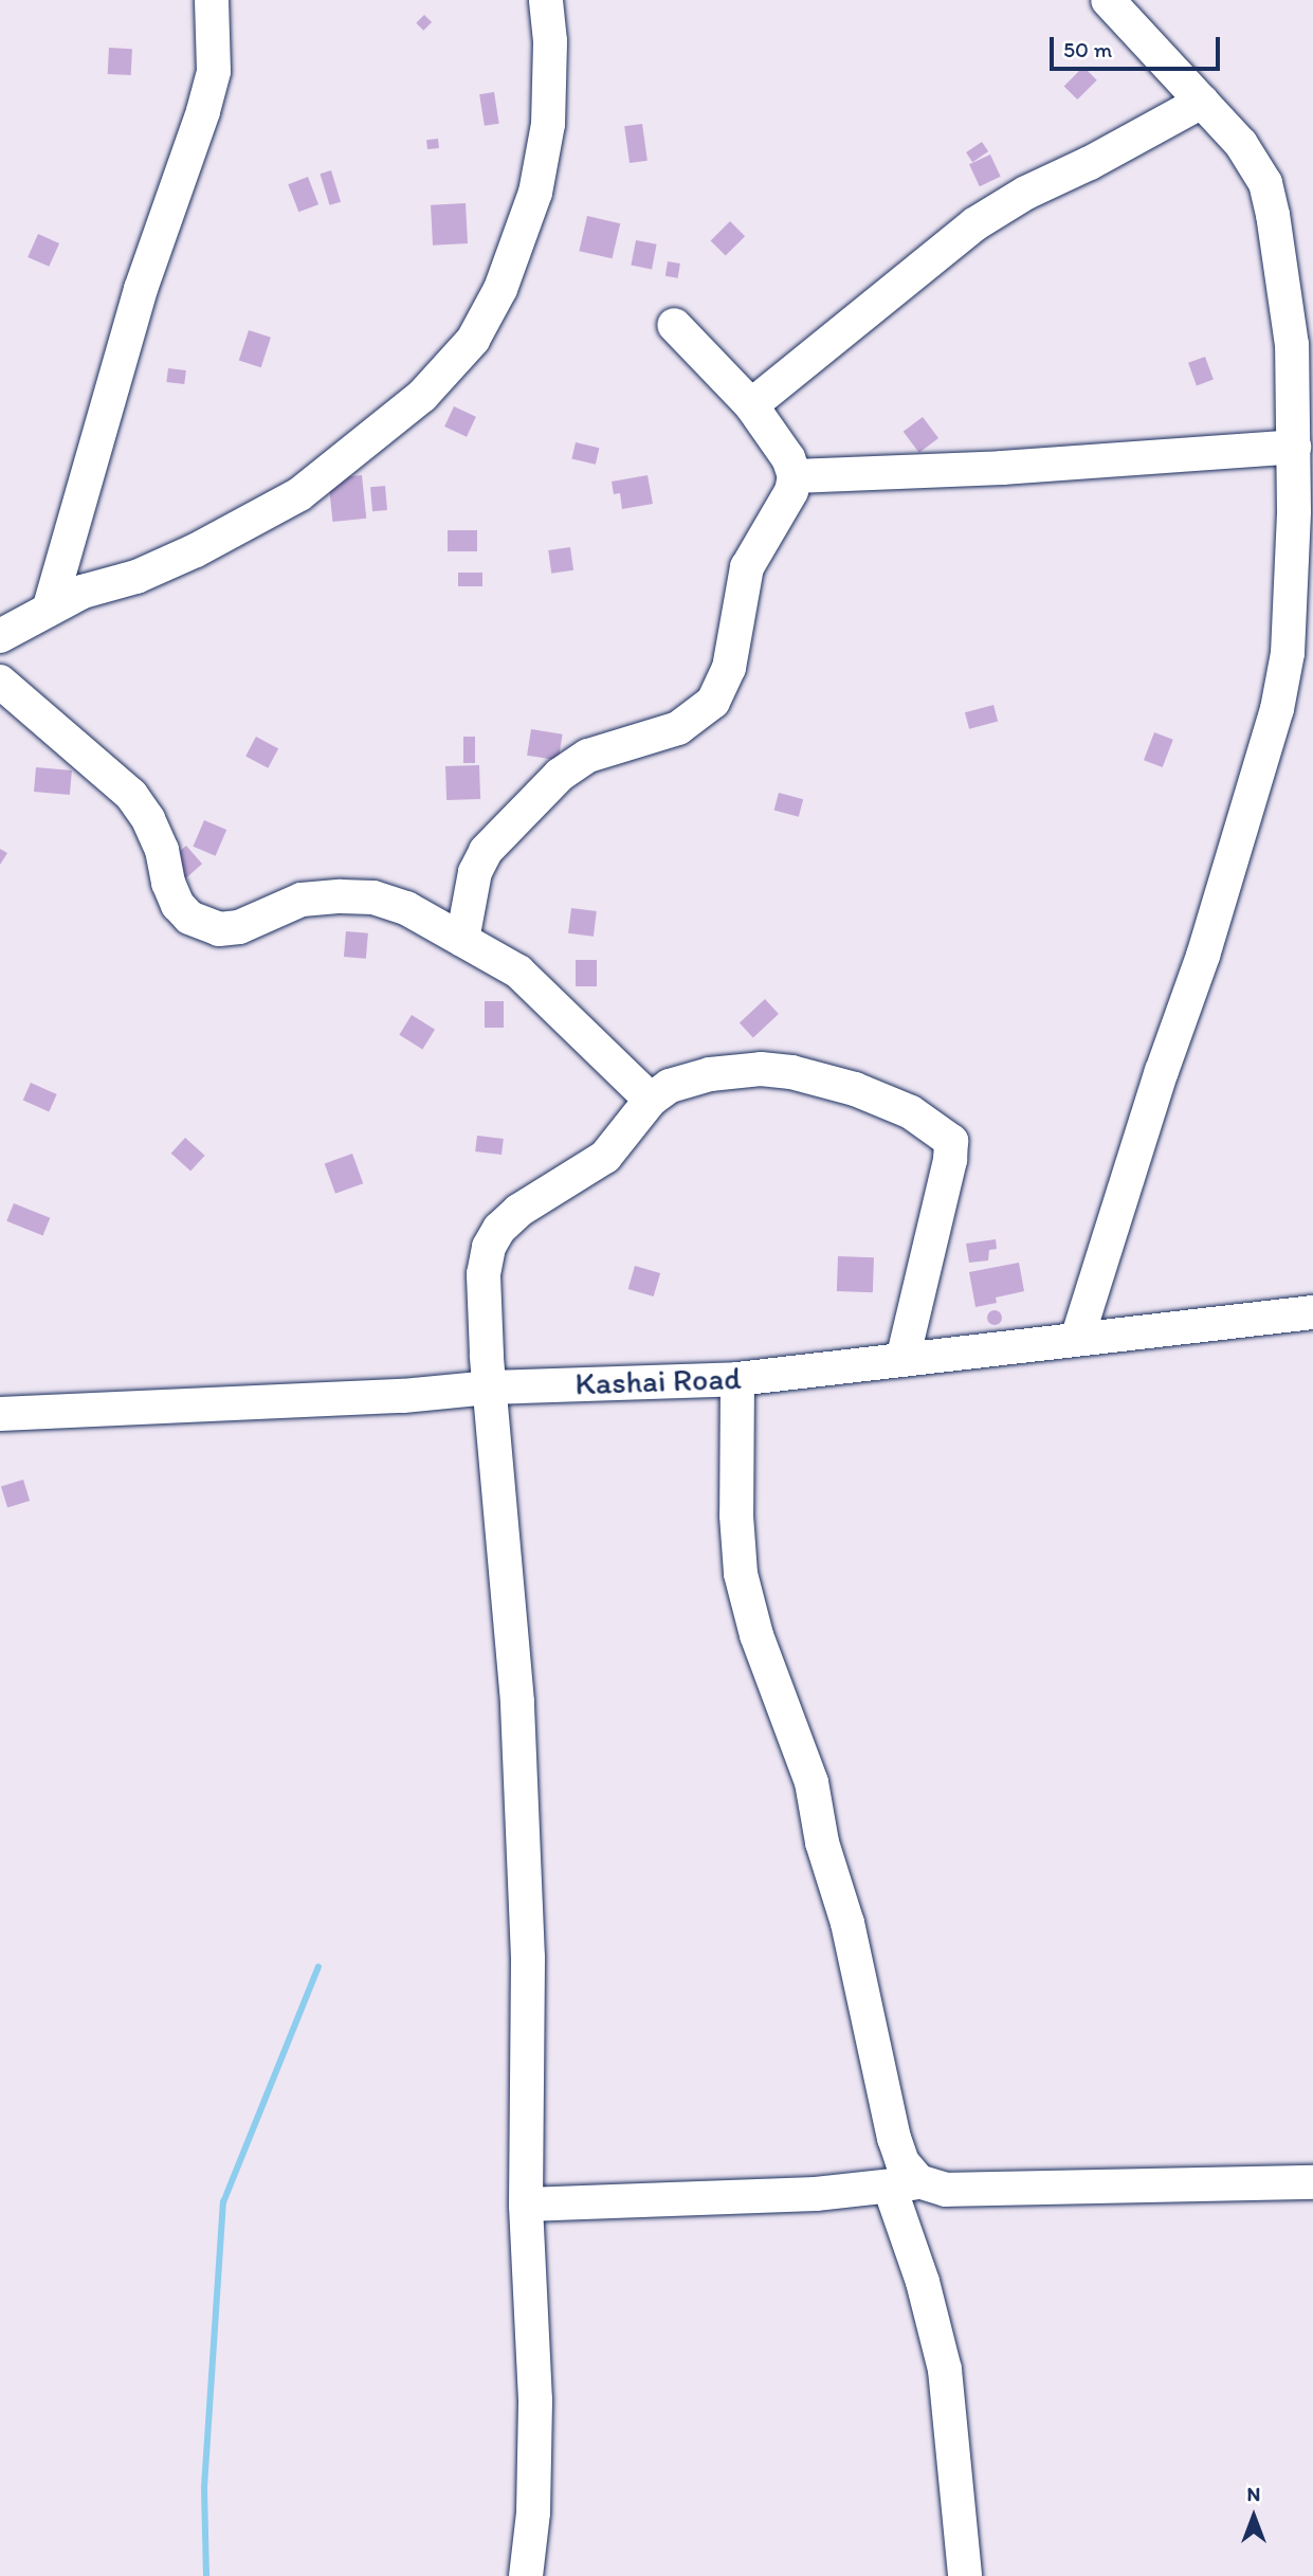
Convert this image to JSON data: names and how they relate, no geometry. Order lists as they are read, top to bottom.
{
  "streets": {
    "street": ["Kashai Road"]
  },
  "scale_bar": "50 m",
  "north": "top"
}
